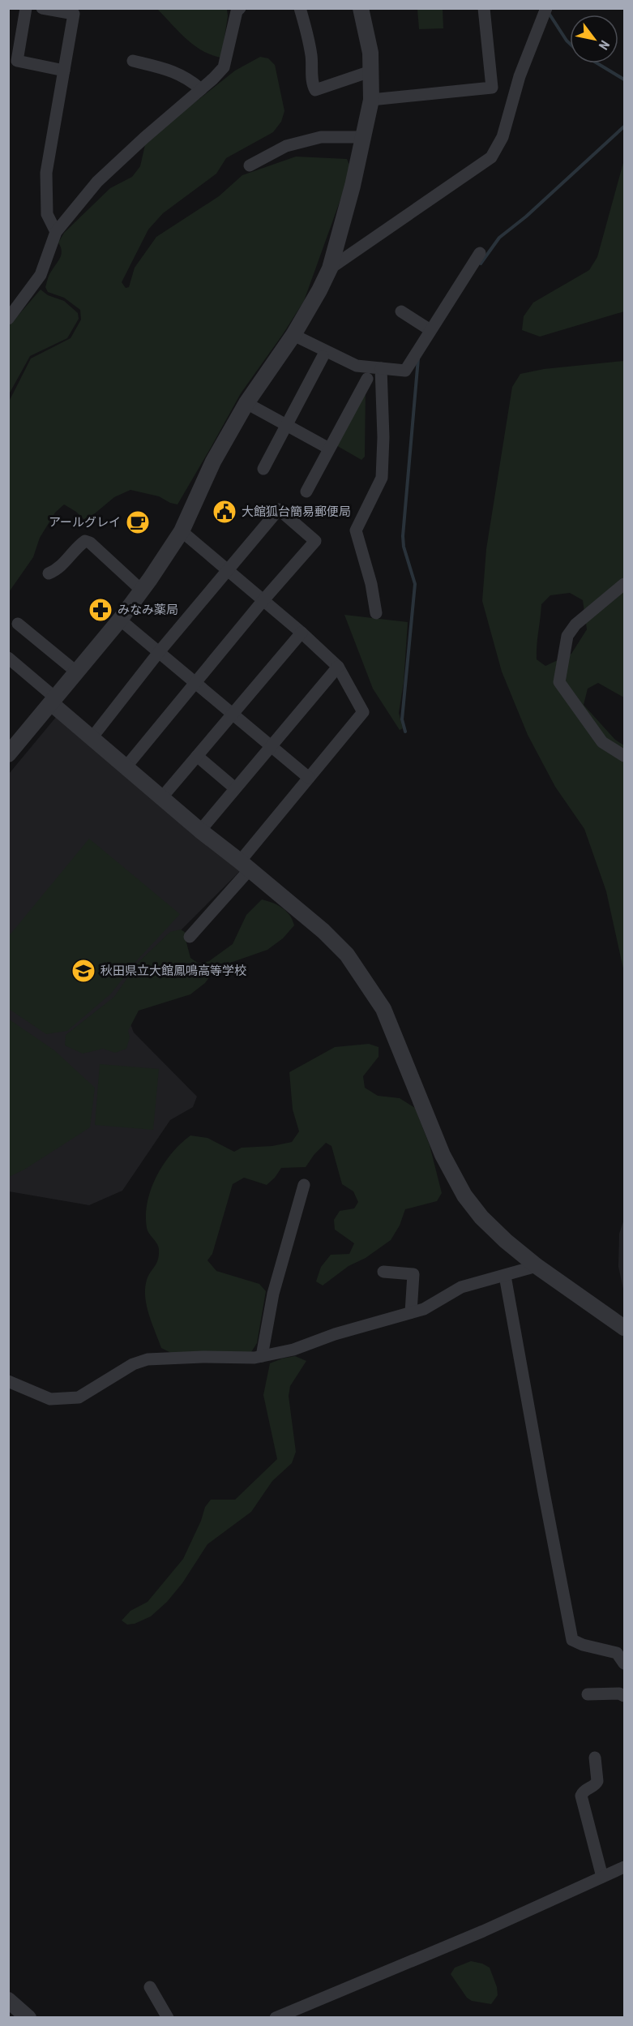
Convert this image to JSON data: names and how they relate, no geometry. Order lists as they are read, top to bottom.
{
  "places": {
    "public building": ["大館狐台簡易郵便局"],
    "cafe": ["アールグレイ"],
    "pharmacy": ["みなみ薬局"],
    "school or university": ["秋田県立大館鳳鳴高等学校"]
  },
  "north": "bottom right"
}
